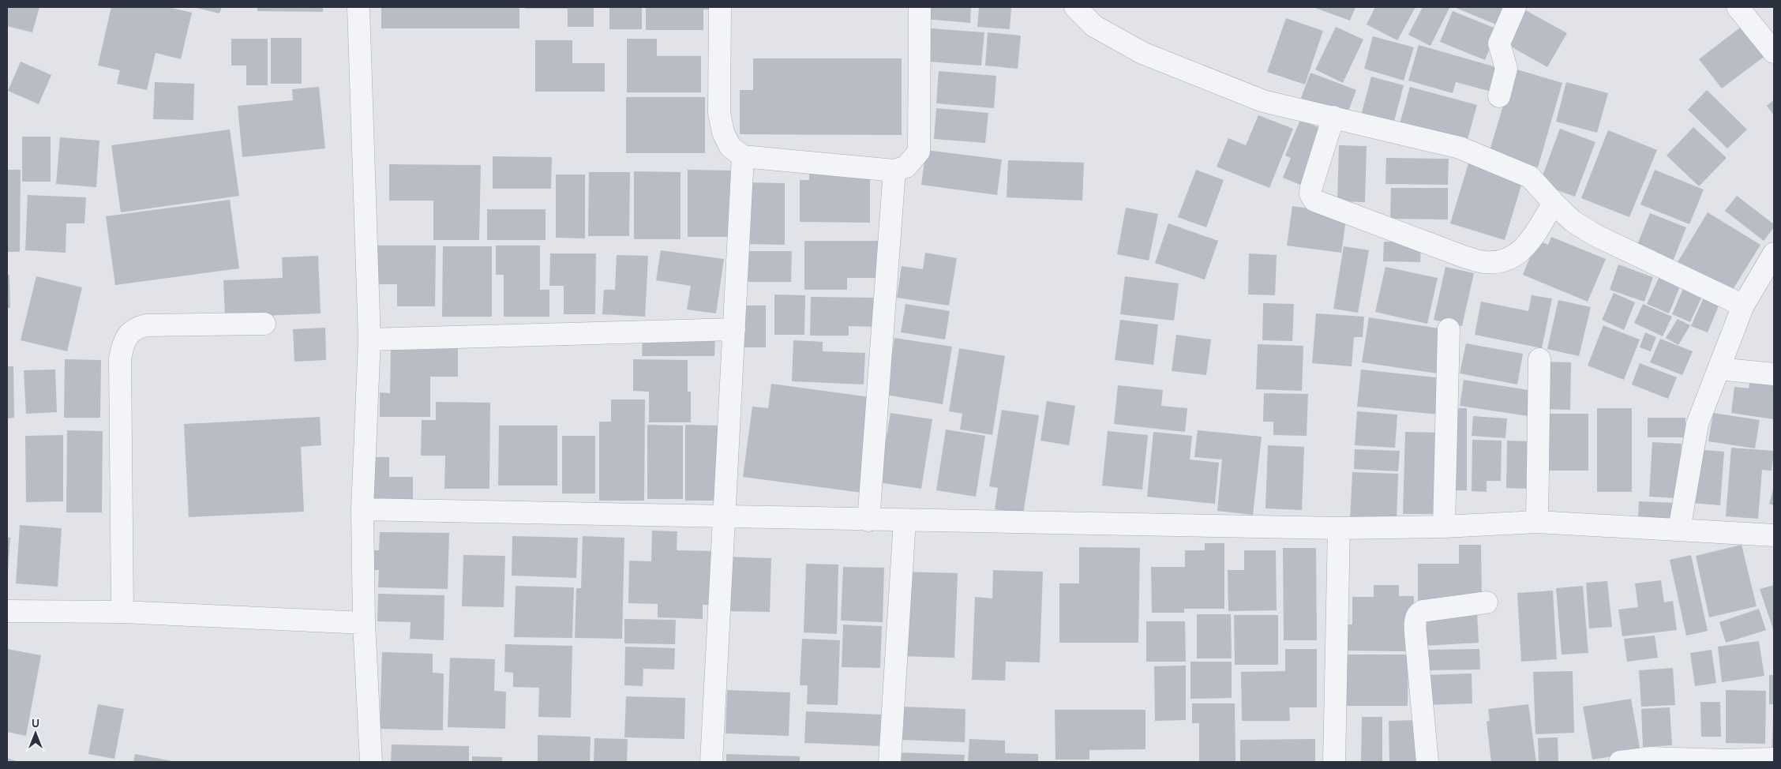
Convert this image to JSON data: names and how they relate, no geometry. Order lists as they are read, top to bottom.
{
  "north": "top"
}
